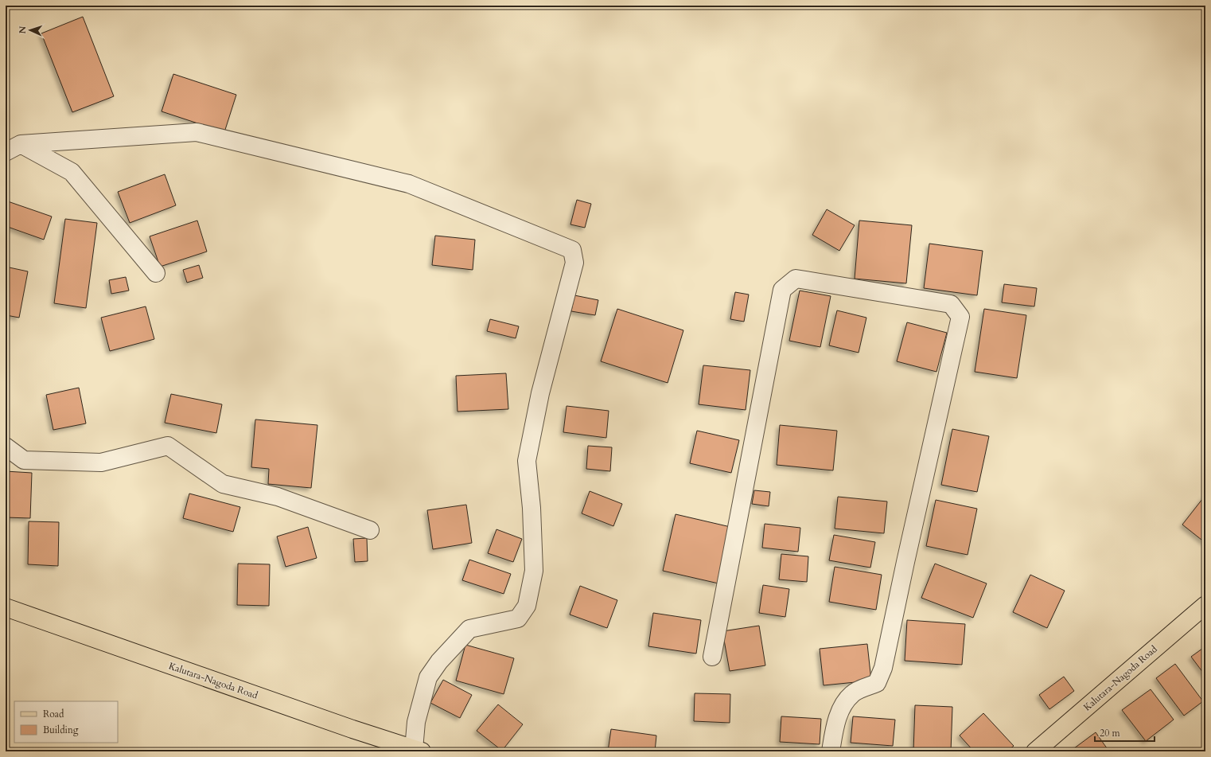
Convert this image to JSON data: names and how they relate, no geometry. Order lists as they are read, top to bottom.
{
  "streets": {
    "main road": ["Kalutara-Nagoda Road"]
  },
  "legend": ["Road", "Building"],
  "scale_bar": "20 m",
  "north": "left"
}
